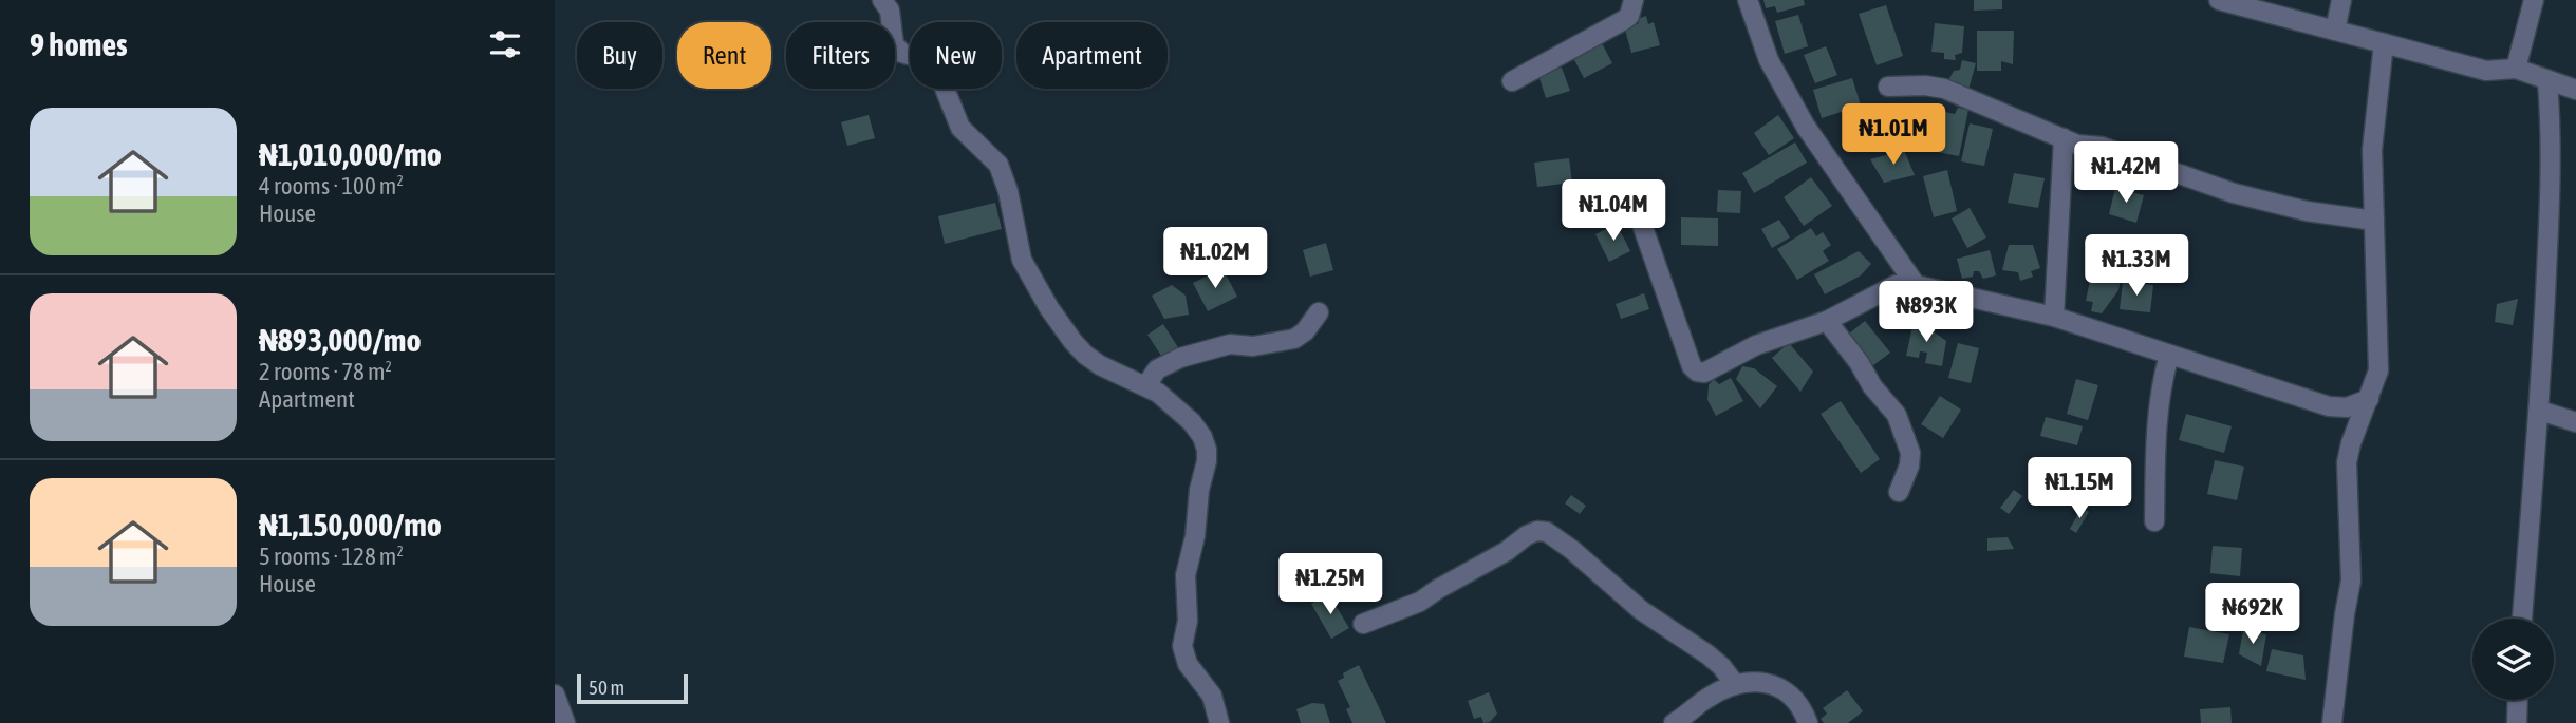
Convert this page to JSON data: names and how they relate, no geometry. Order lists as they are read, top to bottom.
{
  "scale_bar": "50 m",
  "page": {
    "heading": "9 homes",
    "chip": [
      "Buy",
      "Rent",
      "Filters",
      "New",
      "Apartment"
    ],
    "list": [
      {
        "name": "₦1,010,000/mo",
        "note": "4 rooms · 100 m² · House"
      },
      {
        "name": "₦893,000/mo",
        "note": "2 rooms · 78 m² · Apartment"
      },
      {
        "name": "₦1,150,000/mo",
        "note": "5 rooms · 128 m² · House"
      }
    ],
    "price": [
      "₦1.01M",
      "₦1.42M",
      "₦1.04M",
      "₦1.02M",
      "₦1.33M",
      "₦893K",
      "₦1.15M",
      "₦1.25M",
      "₦692K"
    ],
    "scale": "50 m"
  }
}
